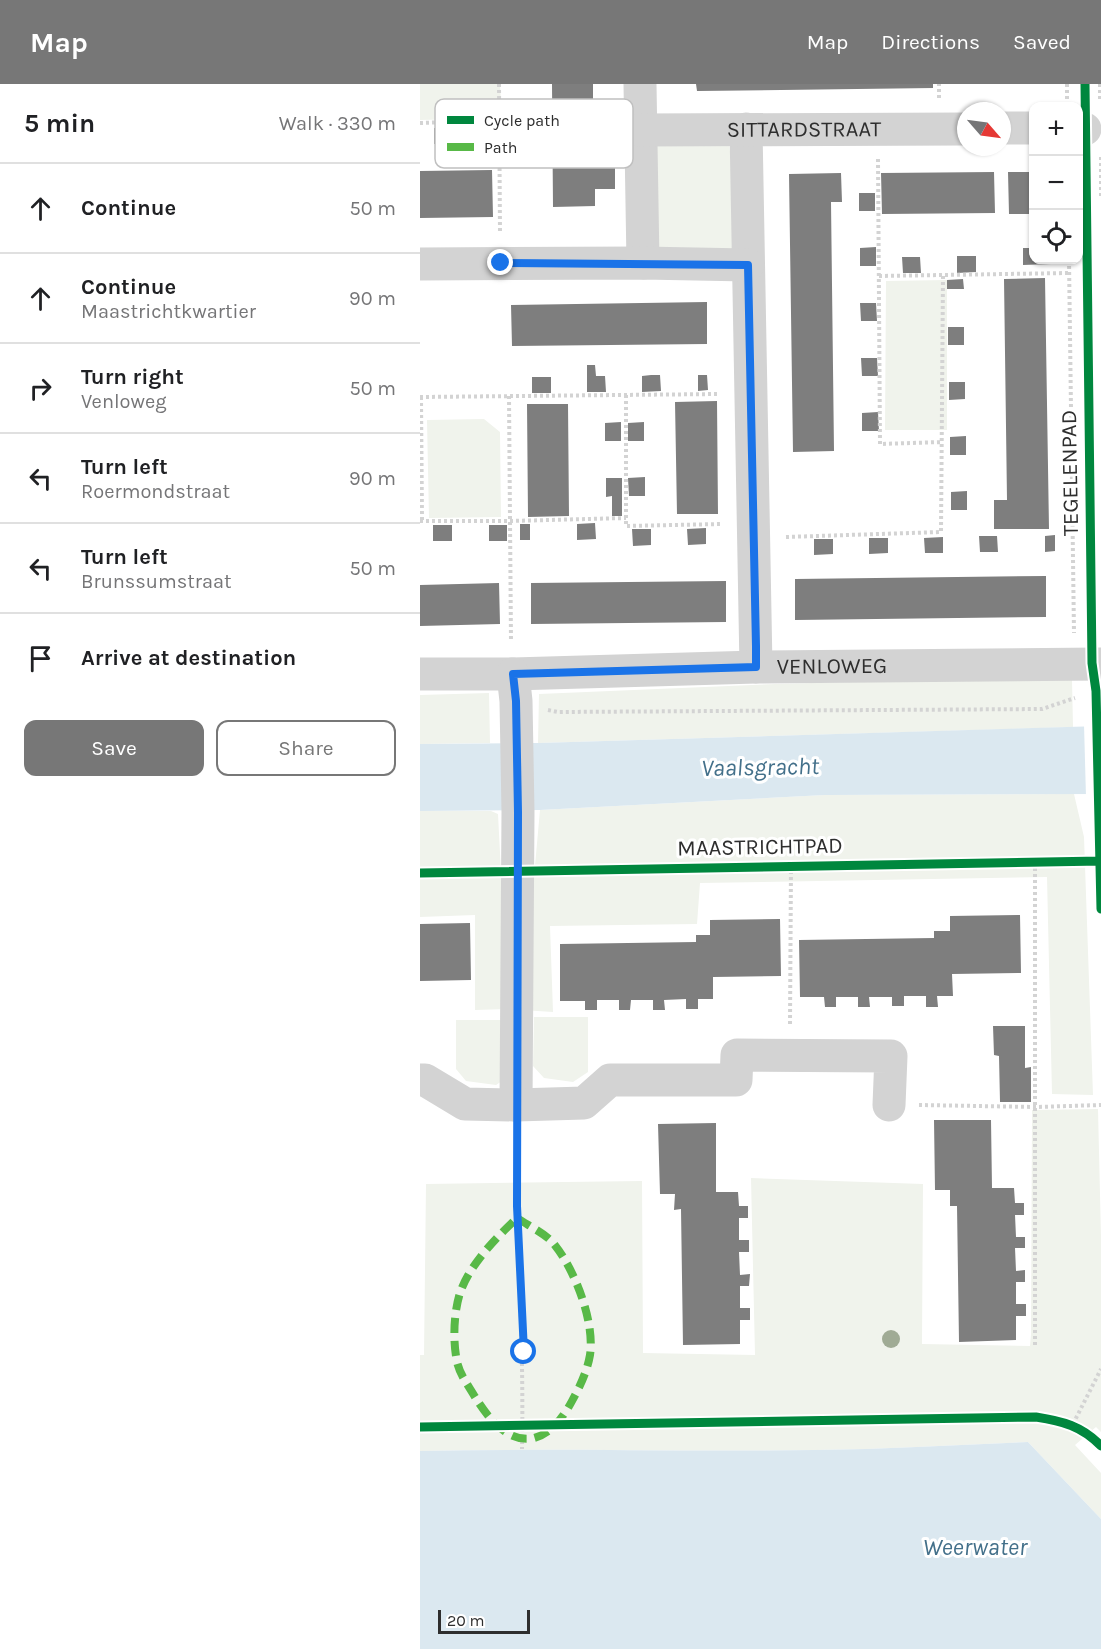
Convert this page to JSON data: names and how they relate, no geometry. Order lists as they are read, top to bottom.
{
  "streets": {
    "street": ["SITTARDSTRAAT", "VENLOWEG"],
    "cycle path": ["TEGELENPAD", "MAASTRICHTPAD"]
  },
  "water": ["Vaalsgracht", "Weerwater"],
  "legend": ["Cycle path", "Path"],
  "scale_bar": "20 m",
  "north": "bottom right",
  "page": {
    "header": "Map",
    "nav": ["Map", "Directions", "Saved"],
    "heading": ["5 min", "Walk · 330 m"],
    "map_buttons": ["+", "−"],
    "list": [
      ["Continue", "50 m"],
      ["Continue", "Maastrichtkwartier", "90 m"],
      ["Turn right", "Venloweg", "50 m"],
      ["Turn left", "Roermondstraat", "90 m"],
      ["Turn left", "Brunssumstraat", "50 m"],
      "Arrive at destination"
    ],
    "buttons": ["Save", "Share"],
    "scale": "20 m"
  }
}
